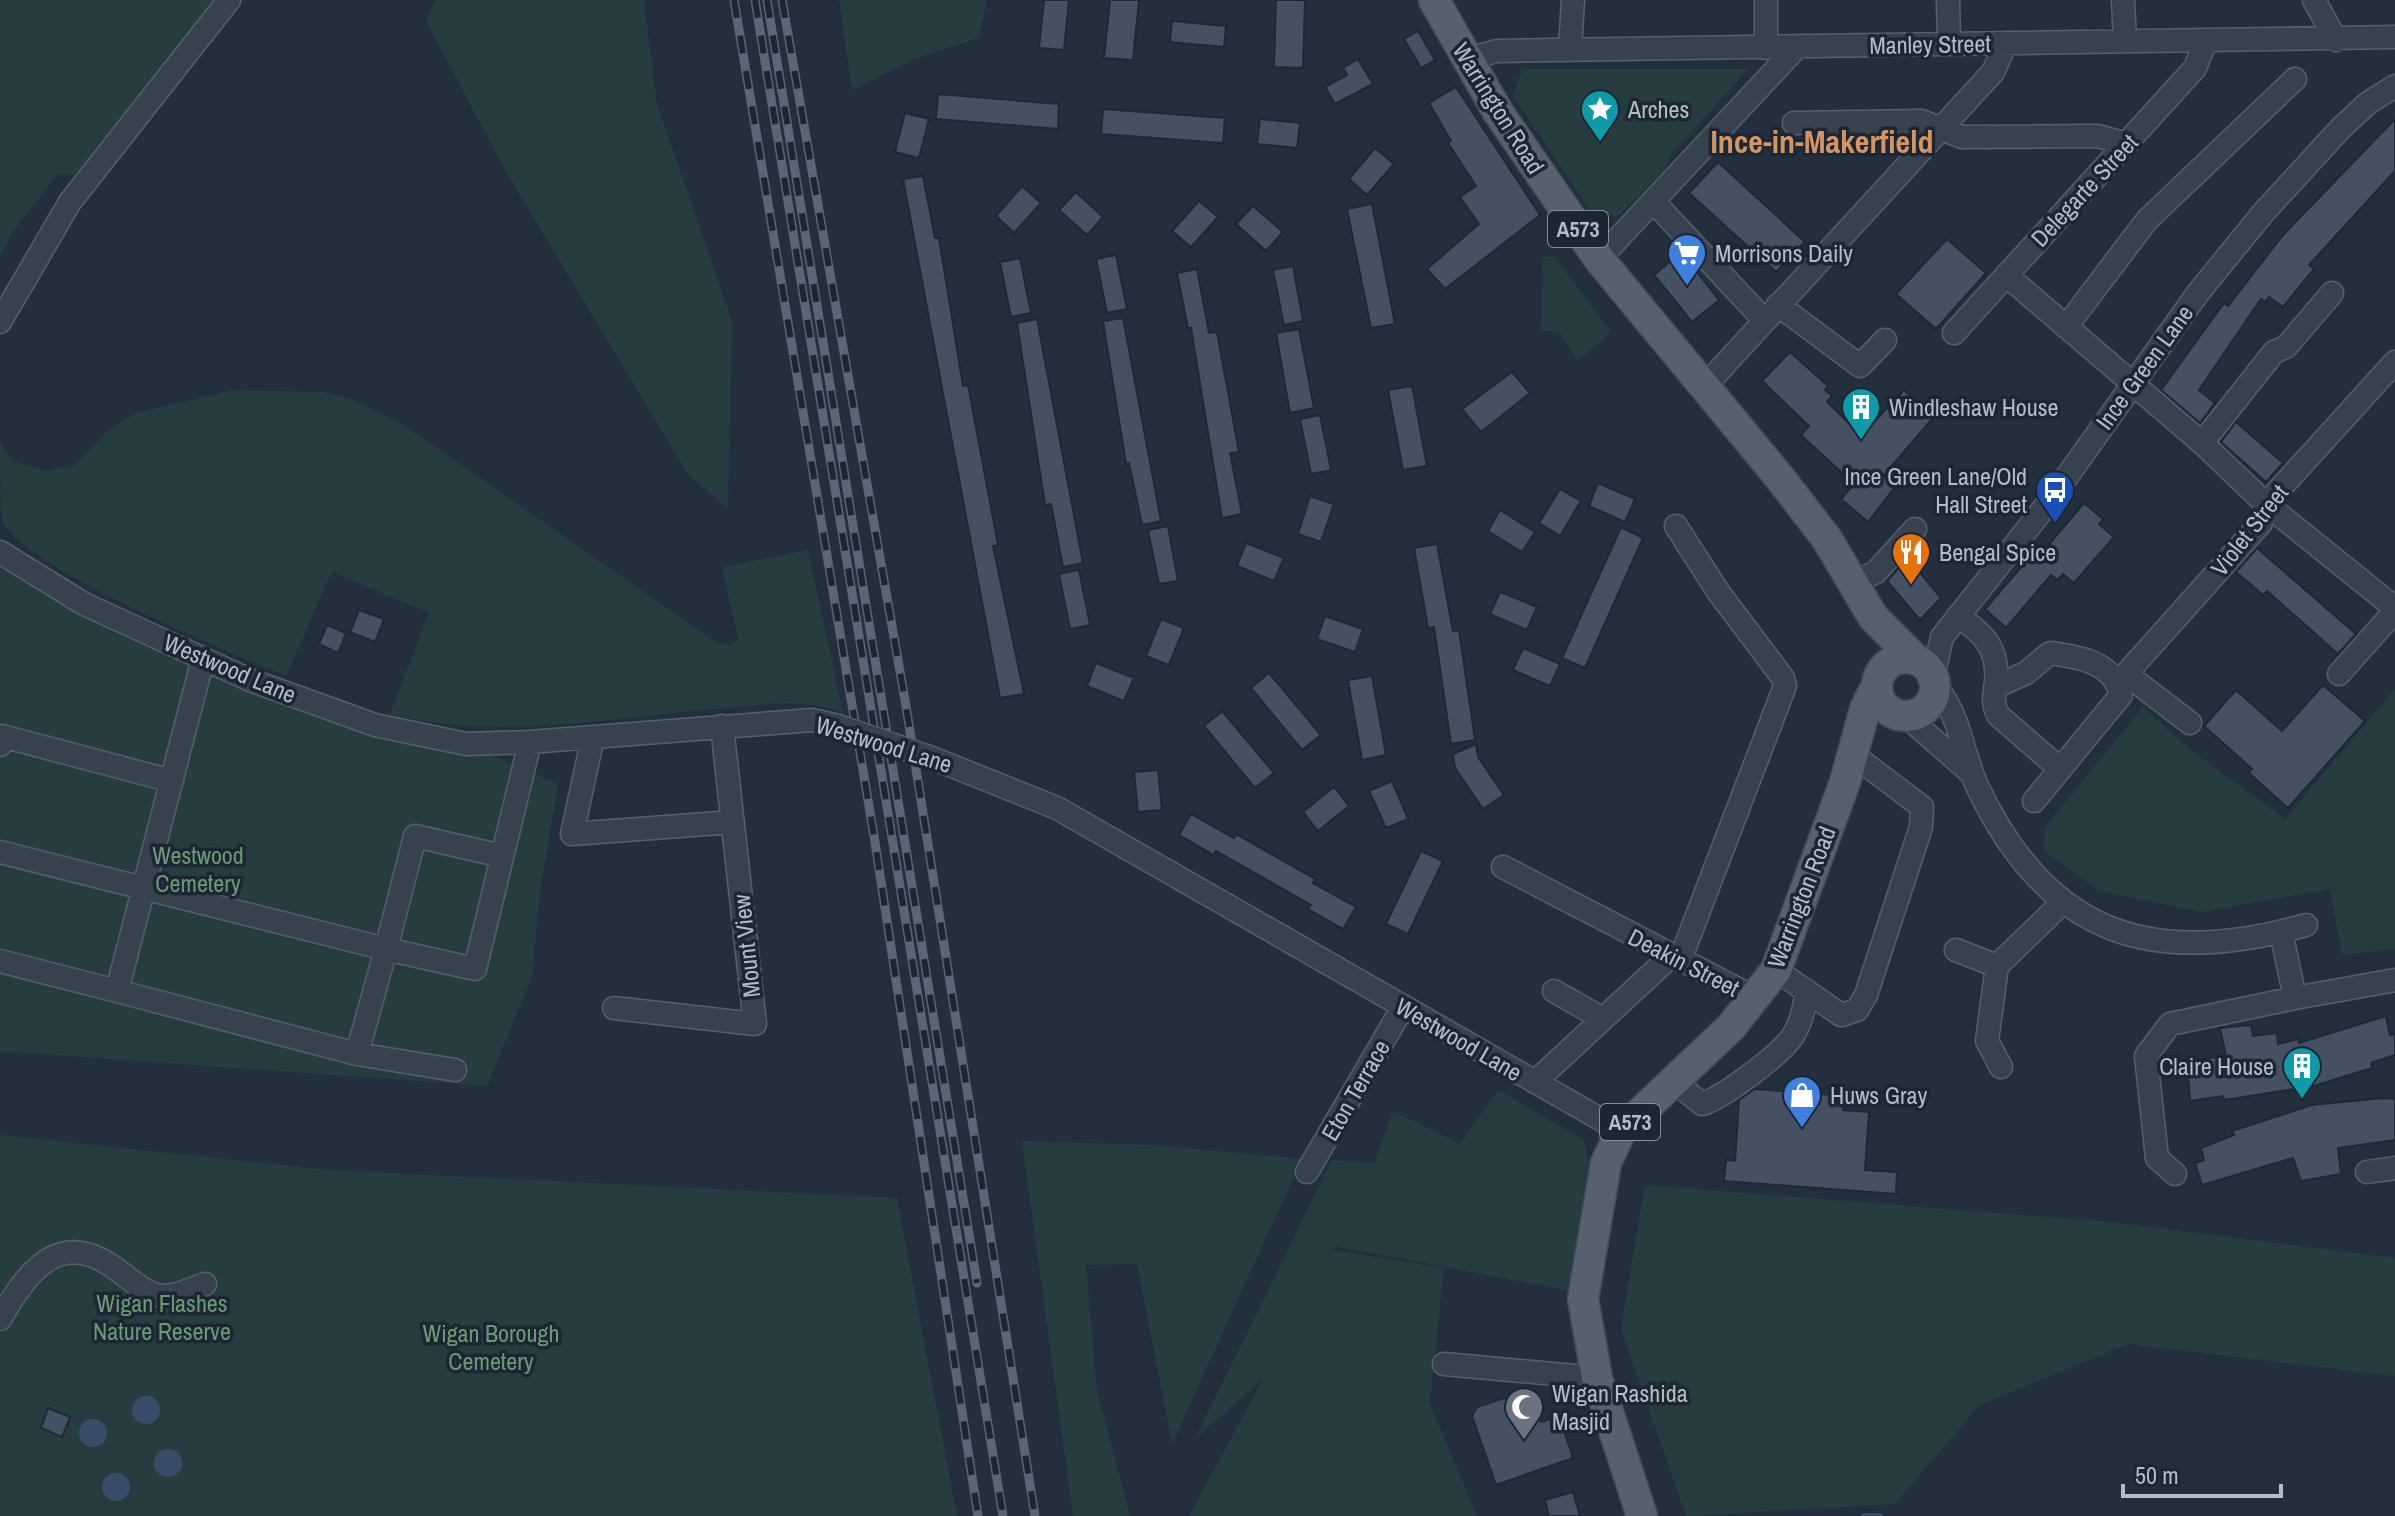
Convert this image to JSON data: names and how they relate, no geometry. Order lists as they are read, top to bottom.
{
  "streets": {
    "main road": ["Warrington Road", "A573"],
    "street": [
      "Manley Street",
      "Delegarte Street",
      "Ince Green Lane",
      "Violet Street",
      "Westwood Lane",
      "Mount View",
      "Deakin Street",
      "Eton Terrace"
    ]
  },
  "crossings": [
    ["Manley Street", "Warrington Road"],
    ["Manley Street", "Delegarte Street"],
    ["Warrington Road", "A573"],
    ["Warrington Road", "Ince Green Lane"],
    ["Warrington Road", "Westwood Lane"],
    ["Warrington Road", "Deakin Street"],
    ["A573", "Ince Green Lane"],
    ["Westwood Lane", "Mount View"],
    ["Westwood Lane", "Eton Terrace"]
  ],
  "districts": ["Ince-in-Makerfield"],
  "parks": ["Westwood Cemetery", "Wigan Flashes Nature Reserve", "Wigan Borough Cemetery"],
  "places": {
    "place": ["Arches"],
    "supermarket": ["Morrisons Daily"],
    "building": ["Windleshaw House", "Claire House"],
    "bus stop": ["Ince Green Lane/Old Hall Street"],
    "restaurant": ["Bengal Spice"],
    "shop": ["Huws Gray"],
    "mosque": ["Wigan Rashida Masjid"]
  },
  "scale_bar": "50 m"
}
